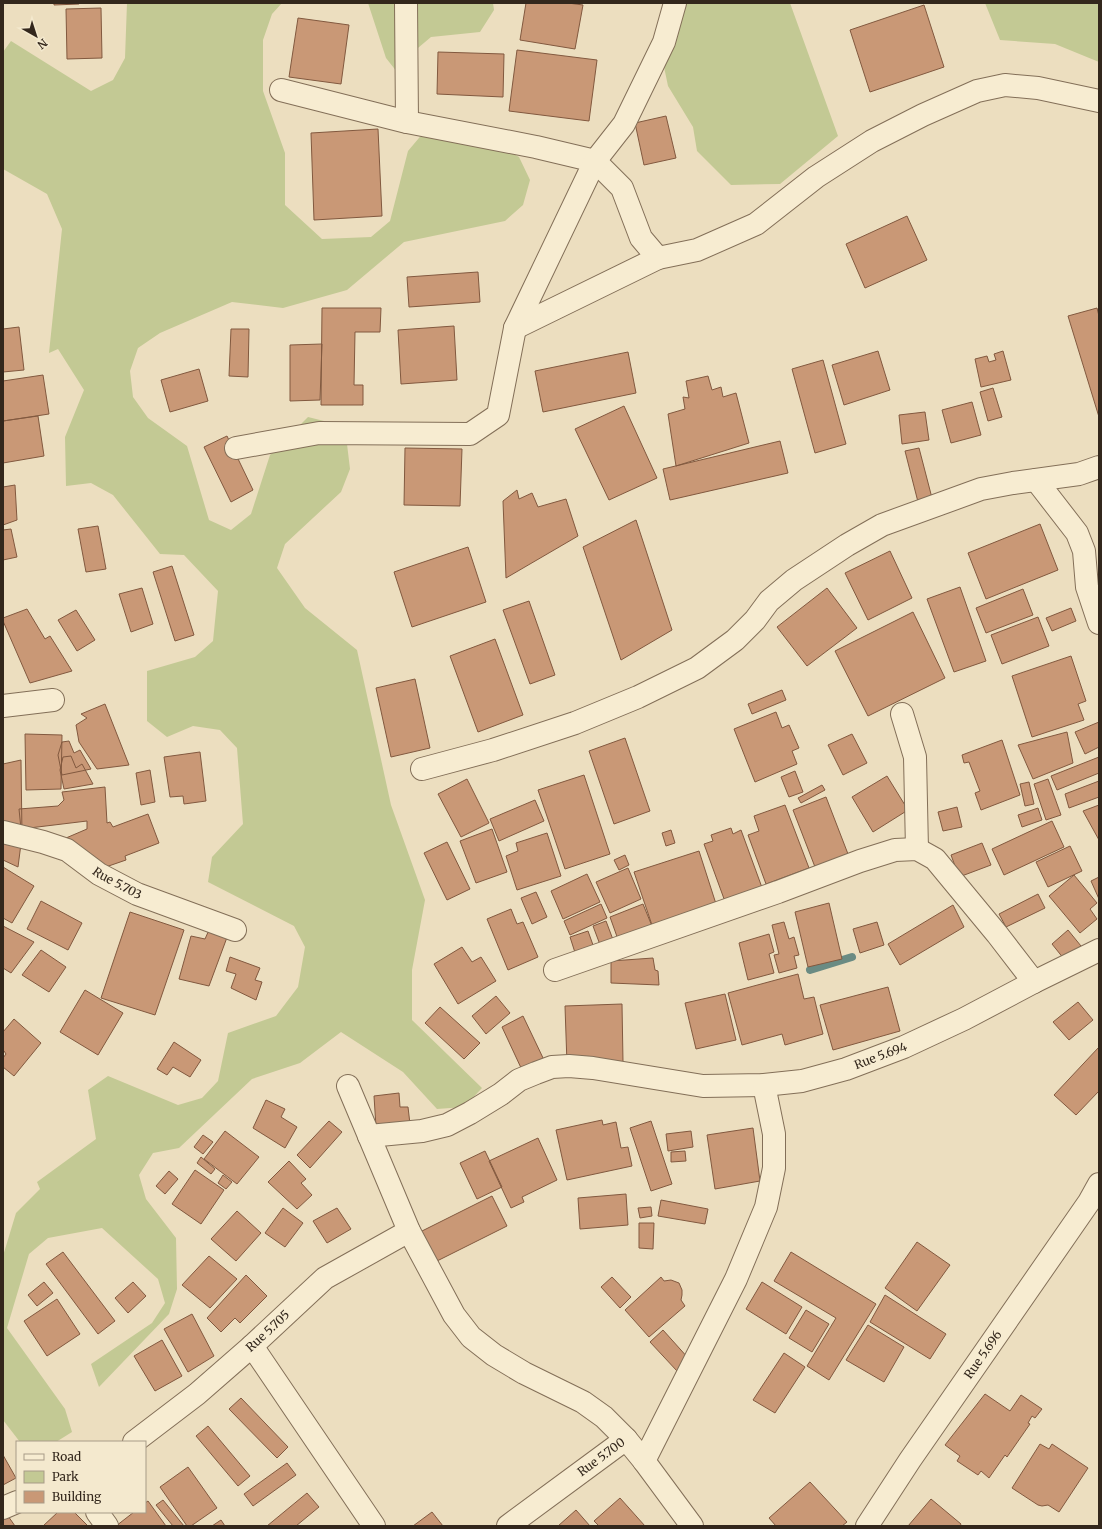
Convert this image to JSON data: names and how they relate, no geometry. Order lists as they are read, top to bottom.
{
  "streets": {
    "street": [
      "Rue 5.703",
      "Rue 5.694",
      "Rue 5.705",
      "Rue 5.696",
      "Rue 5.700"
    ]
  },
  "legend": ["Road", "Park", "Building"],
  "north": "bottom right"
}
